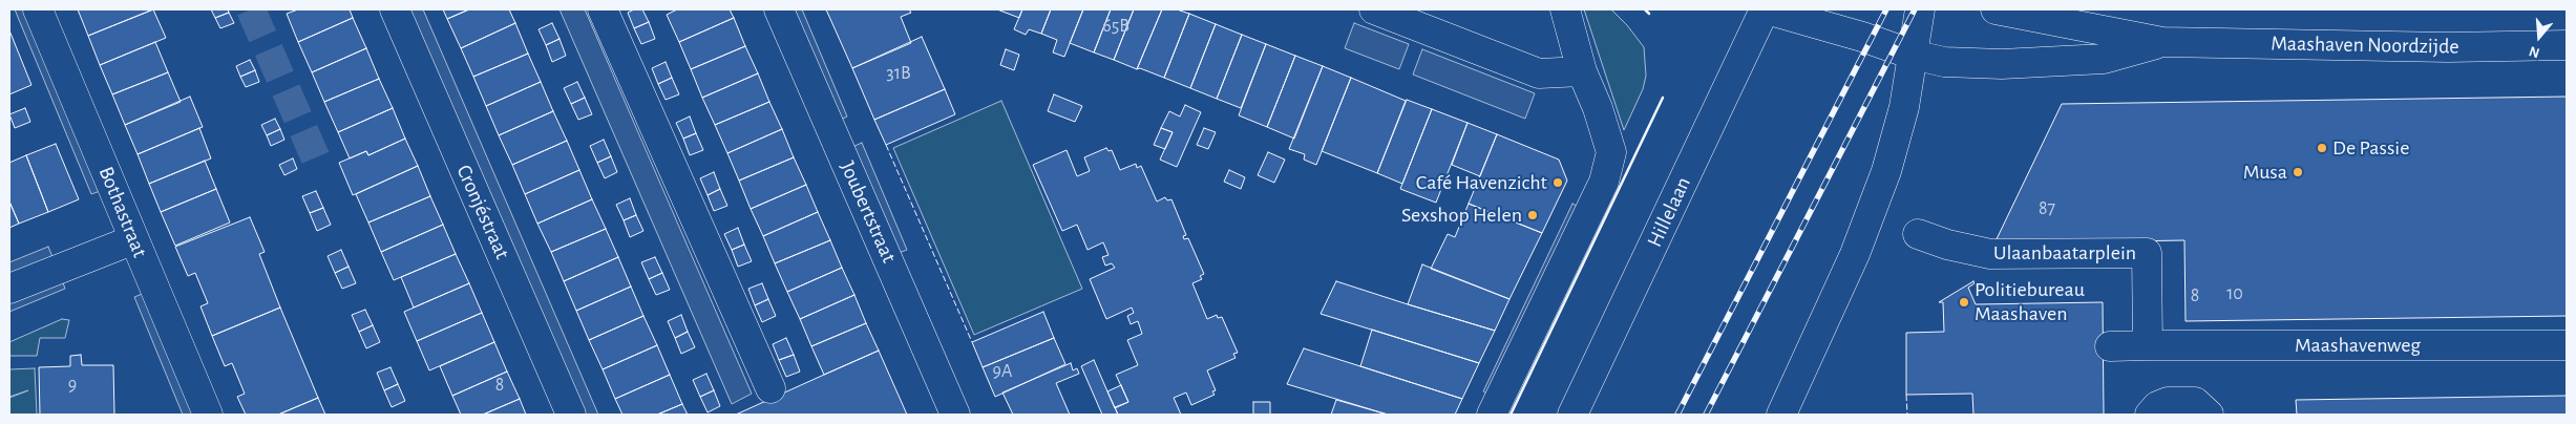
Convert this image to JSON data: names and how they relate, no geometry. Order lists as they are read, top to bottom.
{
  "streets": {
    "street": [
      "Maashaven Noordzijde",
      "Bothastraat",
      "Cronjéstraat",
      "Joubertstraat",
      "Hillelaan",
      "Ulaanbaatarplein",
      "Maashavenweg"
    ]
  },
  "crossings": [
    ["Maashaven Noordzijde", "Hillelaan"],
    ["Ulaanbaatarplein", "Maashavenweg"]
  ],
  "places": [
    "De Passie",
    "Musa",
    "Café Havenzicht",
    "Sexshop Helen",
    "Politiebureau Maashaven"
  ],
  "house_numbers": [
    "65B",
    "31B",
    "87",
    "10",
    "8",
    "9A",
    "9",
    "8"
  ],
  "north": "bottom"
}
